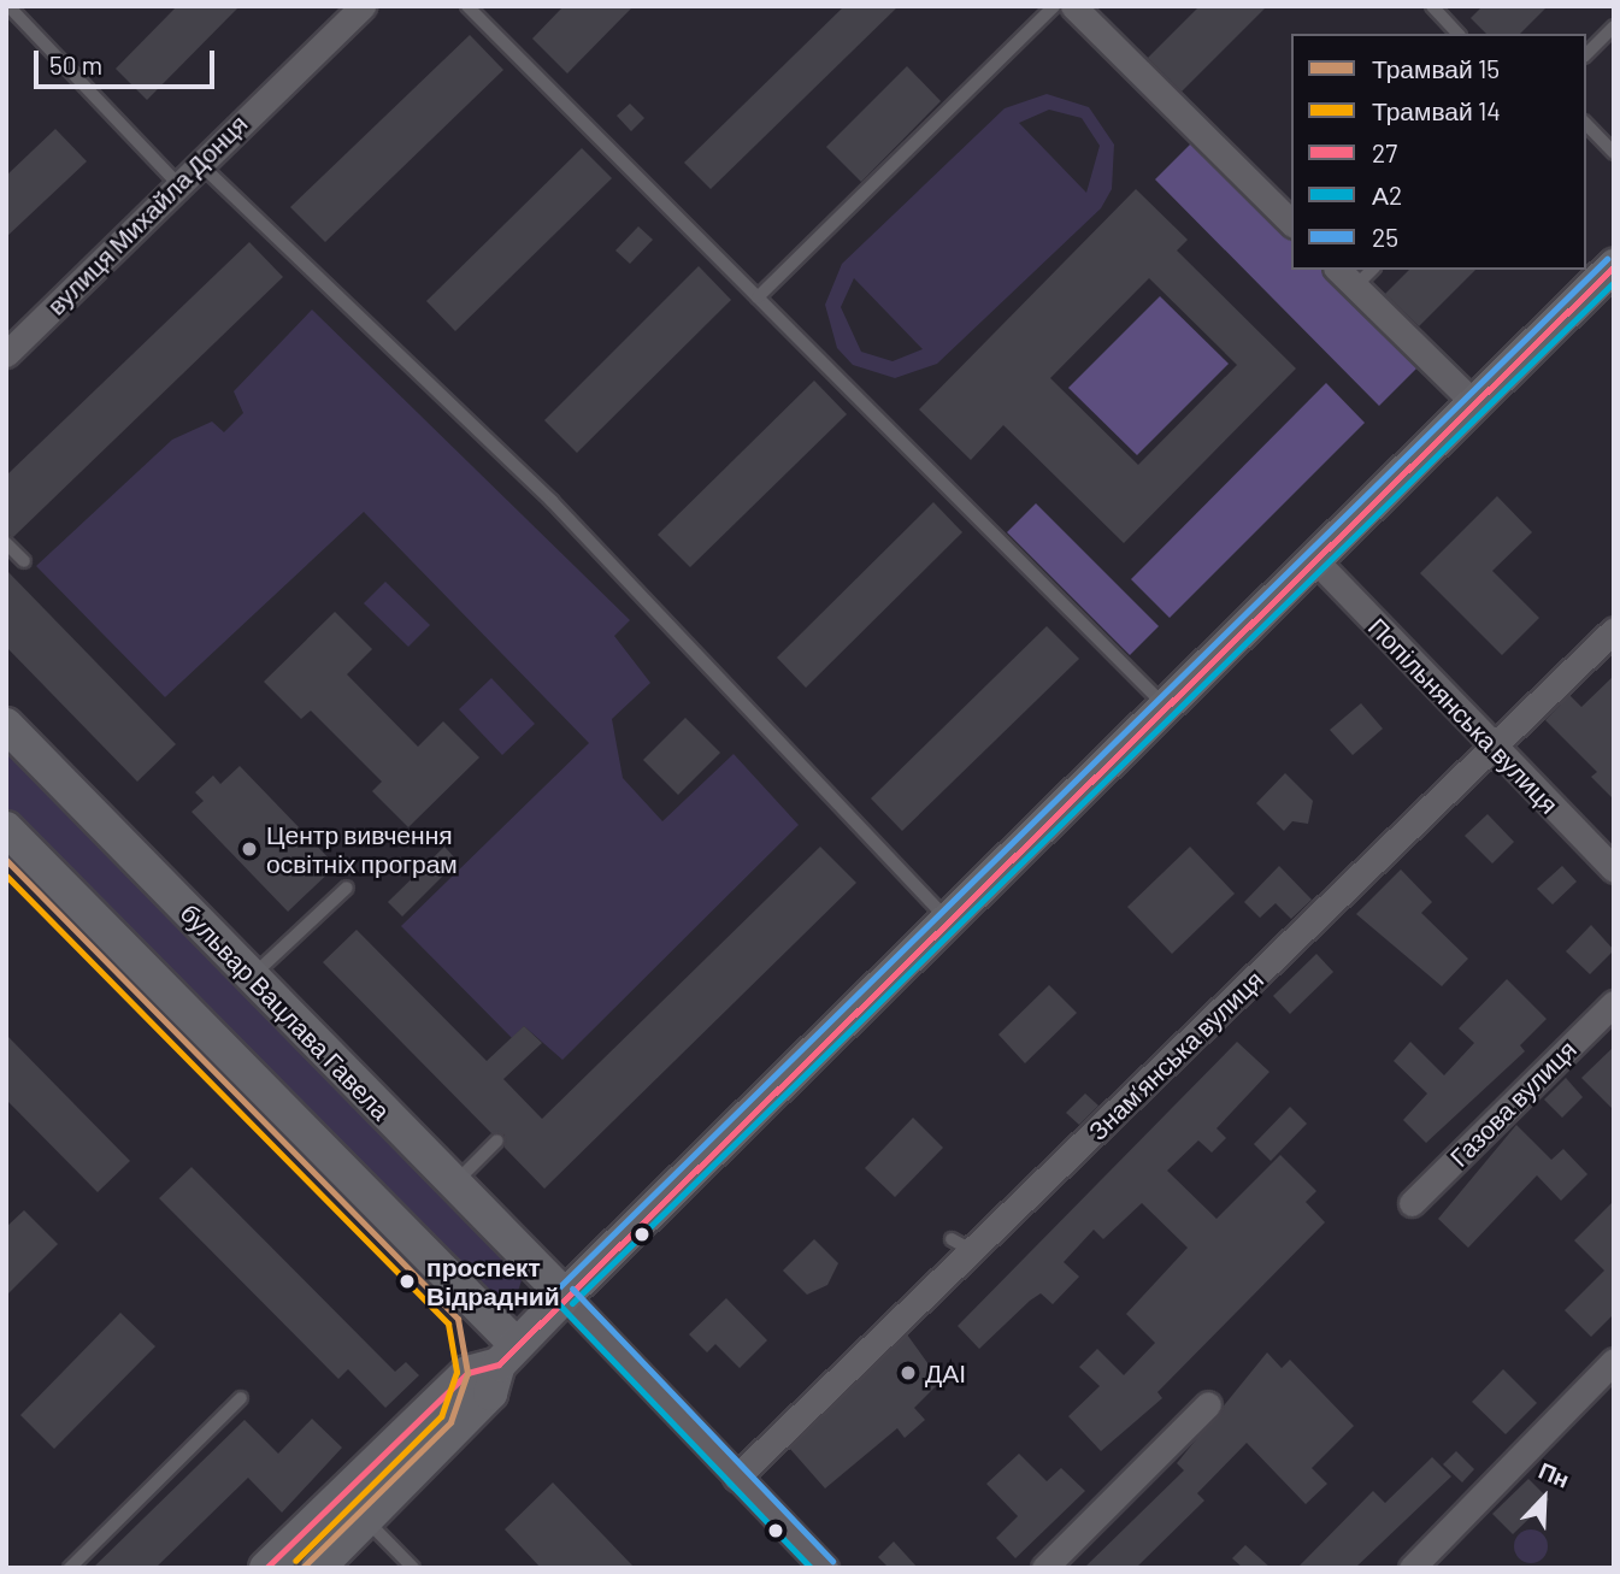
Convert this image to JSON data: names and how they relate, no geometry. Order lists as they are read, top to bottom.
{
  "streets": {
    "main road": ["бульвар Вацлава Гавела"],
    "street": [
      "вулиця Михайла Донця",
      "Попільнянська вулиця",
      "Знамʼянська вулиця",
      "Газова вулиця"
    ]
  },
  "crossings": [
    ["Попільнянська вулиця", "Знамʼянська вулиця"]
  ],
  "places": ["Центр вивчення освітніх програм", "проспект Відрадний", "ДАІ"],
  "lines": [
    "transit line 25",
    "transit line 27",
    "transit line А2",
    "tram line 15",
    "tram line 14"
  ],
  "legend": [
    "Трамвай 15",
    "Трамвай 14",
    "27",
    "А2",
    "25"
  ],
  "scale_bar": "50 m",
  "north": "top right"
}
